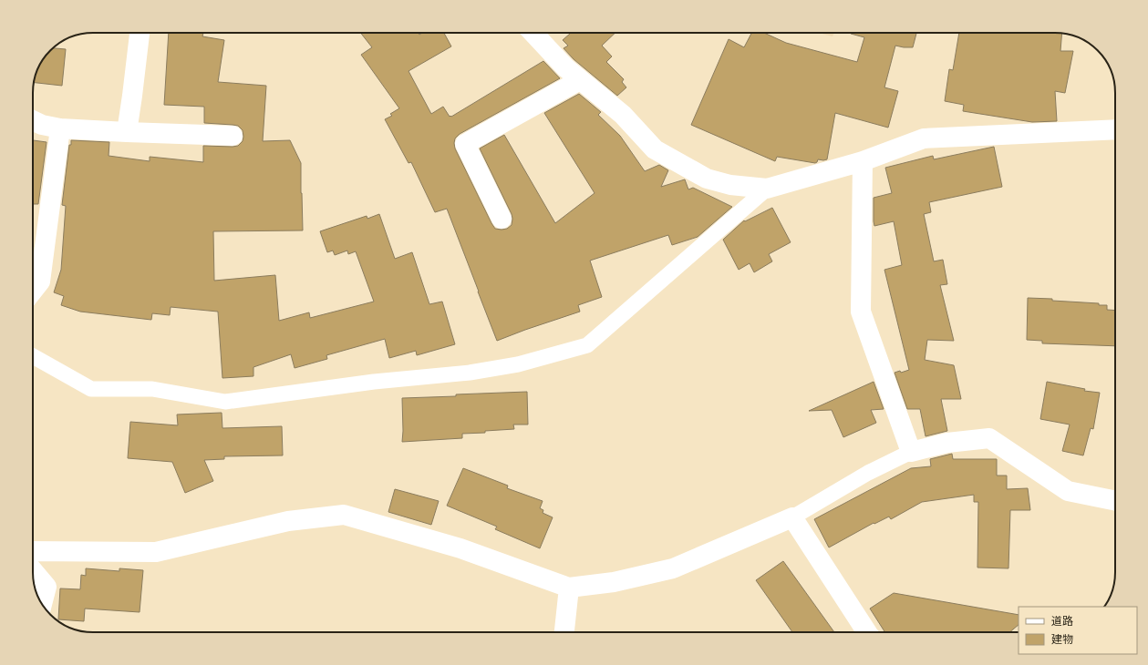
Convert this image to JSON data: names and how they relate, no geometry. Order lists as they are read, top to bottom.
{
  "legend": ["道路", "建物"]
}
